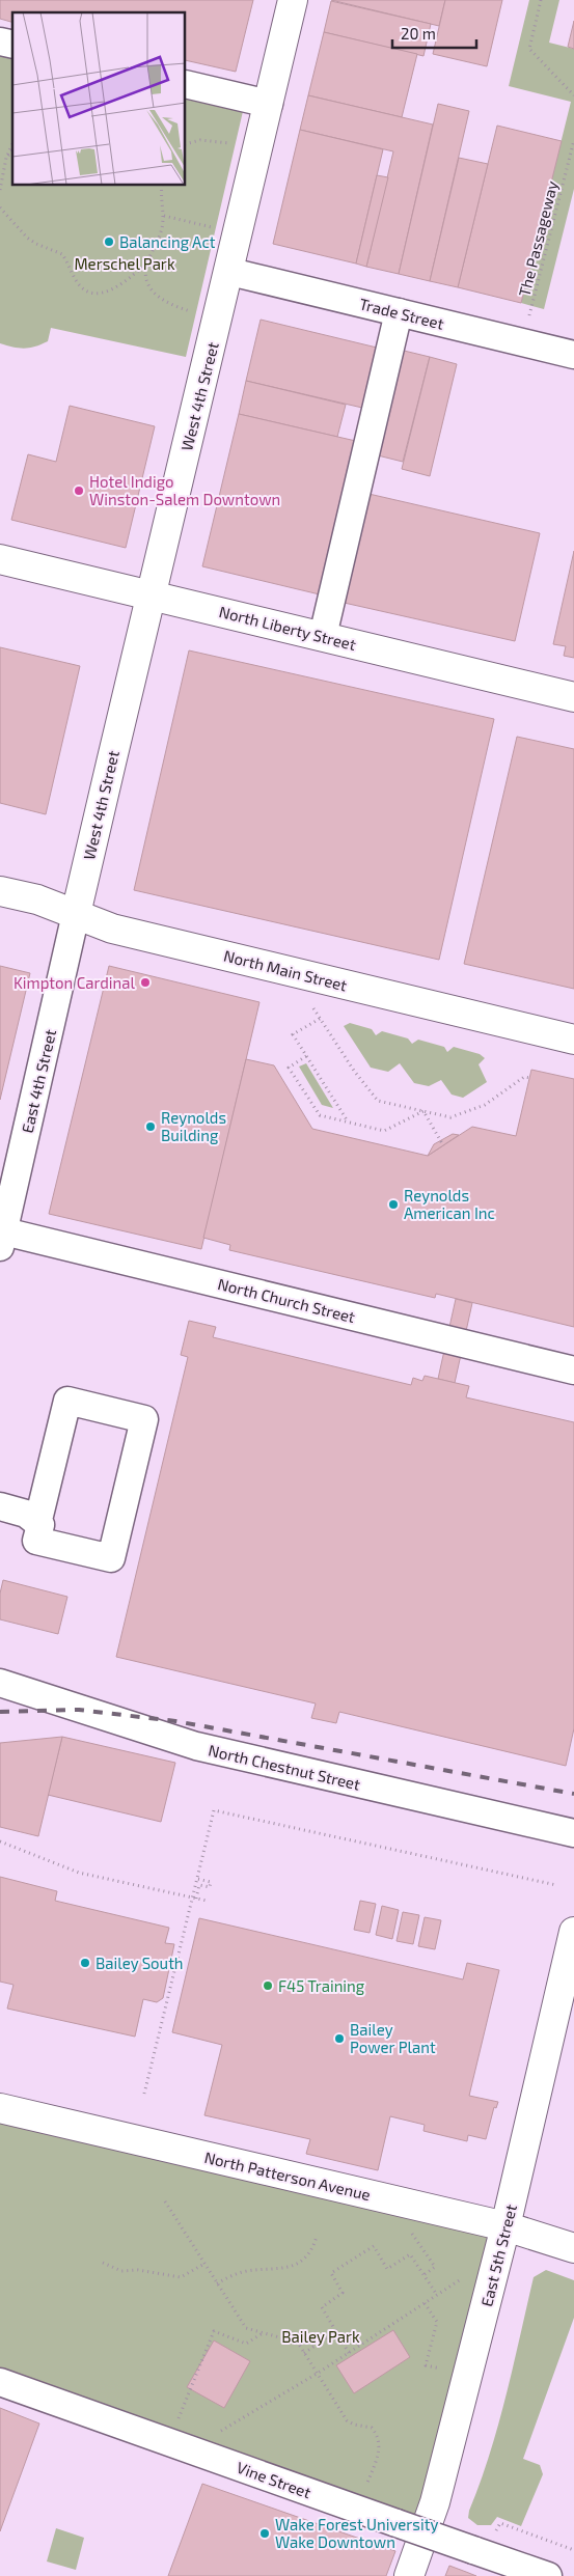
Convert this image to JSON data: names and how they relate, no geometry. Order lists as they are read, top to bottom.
{
  "streets": {
    "main road": [
      "West 4th Street",
      "North Liberty Street",
      "North Main Street",
      "North Patterson Avenue",
      "East 5th Street"
    ],
    "street": [
      "Trade Street",
      "East 4th Street",
      "North Church Street",
      "North Chestnut Street",
      "Vine Street"
    ],
    "path": ["The Passageway"]
  },
  "crossings": [
    ["The Passageway", "Trade Street"],
    ["Trade Street", "West 4th Street"],
    ["West 4th Street", "North Liberty Street"],
    ["West 4th Street", "North Main Street"],
    ["West 4th Street", "East 4th Street"],
    ["North Main Street", "East 4th Street"],
    ["East 4th Street", "North Church Street"],
    ["North Patterson Avenue", "East 5th Street"]
  ],
  "parks": ["Merschel Park", "Bailey Park"],
  "places": [
    "Balancing Act",
    "Hotel Indigo Winston-Salem Downtown",
    "Kimpton Cardinal",
    "Reynolds Building",
    "Reynolds American Inc",
    "Bailey South",
    "F45 Training",
    "Bailey Power Plant",
    "Wake Forest University Wake Downtown"
  ],
  "scale_bar": "20 m"
}
